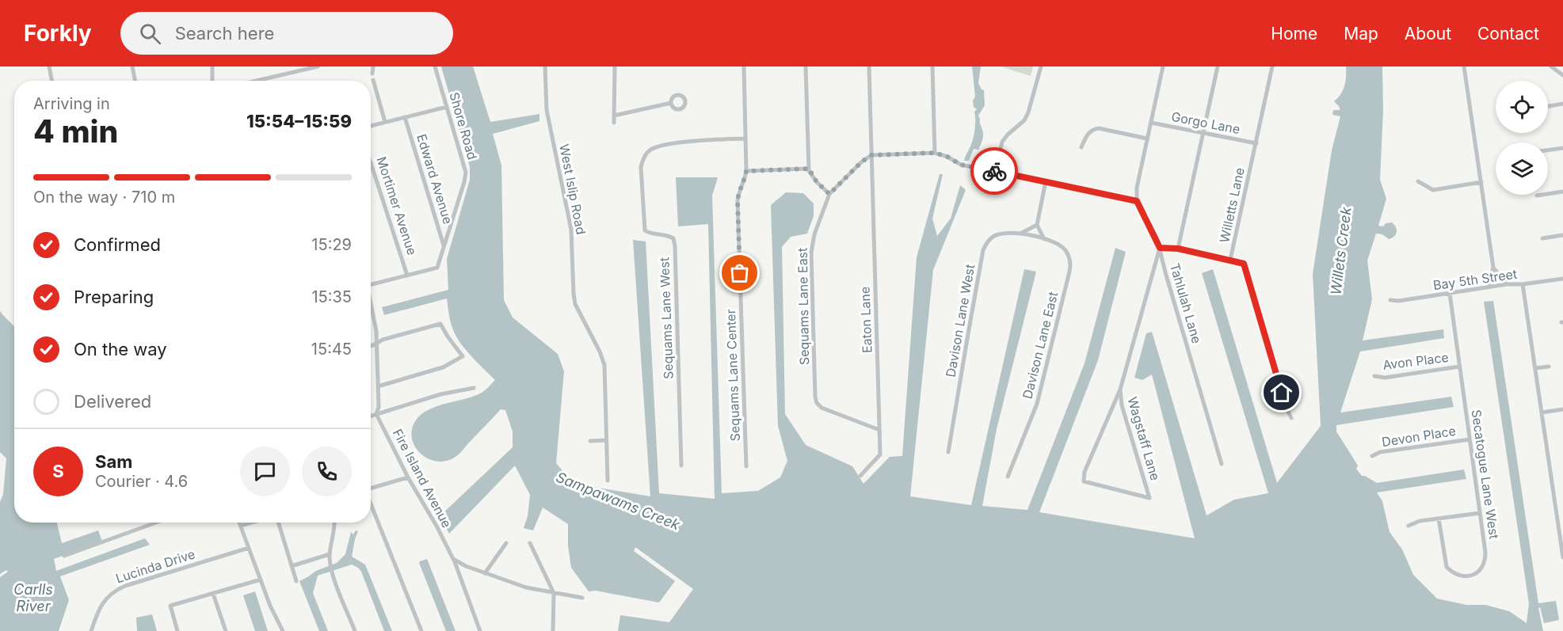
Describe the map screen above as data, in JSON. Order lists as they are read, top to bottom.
{
  "streets": {
    "street": [
      "Gorgo Lane",
      "Shore Road",
      "Edward Avenue",
      "West Islip Road",
      "Willetts Lane",
      "Mortimer Avenue",
      "Bay 5th Street",
      "Tahlulah Lane",
      "Sequams Lane East",
      "Sequams Lane West",
      "Eaton Lane",
      "Davison Lane West",
      "Davison Lane East",
      "Avon Place",
      "Sequams Lane Center",
      "Devon Place",
      "Wagstaff Lane",
      "Secatogue Lane West",
      "Fire Island Avenue",
      "Lucinda Drive"
    ]
  },
  "crossings": [
    ["Gorgo Lane", "Willetts Lane"],
    ["Shore Road", "Edward Avenue"],
    ["Shore Road", "Mortimer Avenue"],
    ["Bay 5th Street", "Secatogue Lane West"],
    ["Tahlulah Lane", "Wagstaff Lane"],
    ["Sequams Lane East", "Eaton Lane"],
    ["Sequams Lane West", "Sequams Lane Center"],
    ["Davison Lane West", "Davison Lane East"],
    ["Avon Place", "Secatogue Lane West"],
    ["Devon Place", "Secatogue Lane West"]
  ],
  "water": ["Willets Creek", "Sampawams Creek", "Carlls River"],
  "page": {
    "header": "Forkly",
    "search": "Search here",
    "nav": [
      "Home",
      "Map",
      "About",
      "Contact"
    ],
    "heading": ["4 min", "Arriving in", "15:54–15:59"],
    "panel": ["Sam", "Courier · 4.6"],
    "bar": "On the way · 710 m",
    "list": [
      ["Confirmed", "15:29"],
      ["Preparing", "15:35"],
      ["On the way", "15:45"],
      "Delivered"
    ],
    "round": "S"
  }
}
